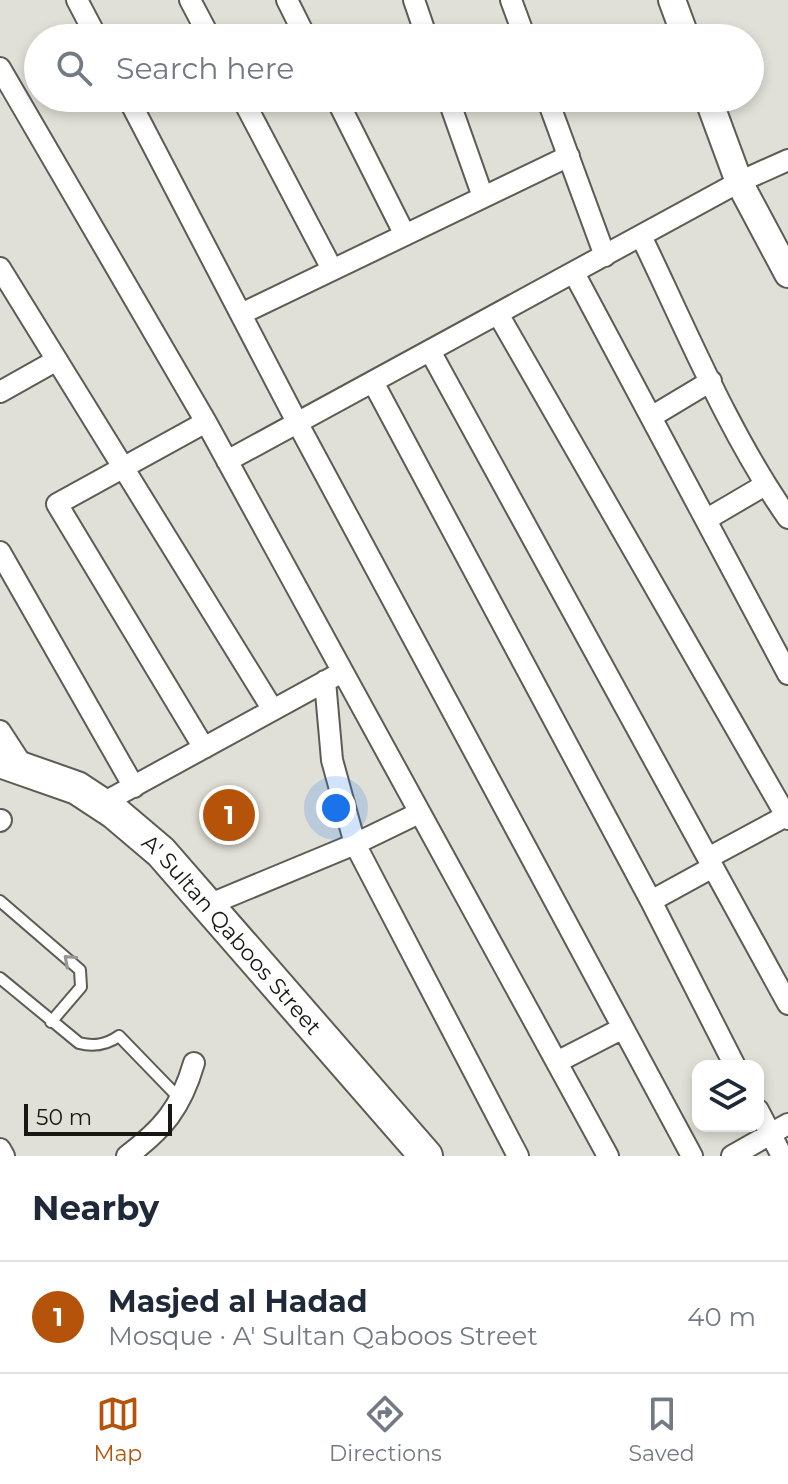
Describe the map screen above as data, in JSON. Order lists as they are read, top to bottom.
{
  "streets": {
    "main road": ["A' Sultan Qaboos Street"]
  },
  "scale_bar": "50 m",
  "page": {
    "search": "Search here",
    "pins": "1",
    "scale": "50 m",
    "heading": "Nearby",
    "list": [
      {
        "mark": "1",
        "name": "Masjed al Hadad",
        "note": "Mosque · A' Sultan Qaboos Street",
        "value": "40 m"
      }
    ],
    "nav": ["Map", "Directions", "Saved"]
  }
}
